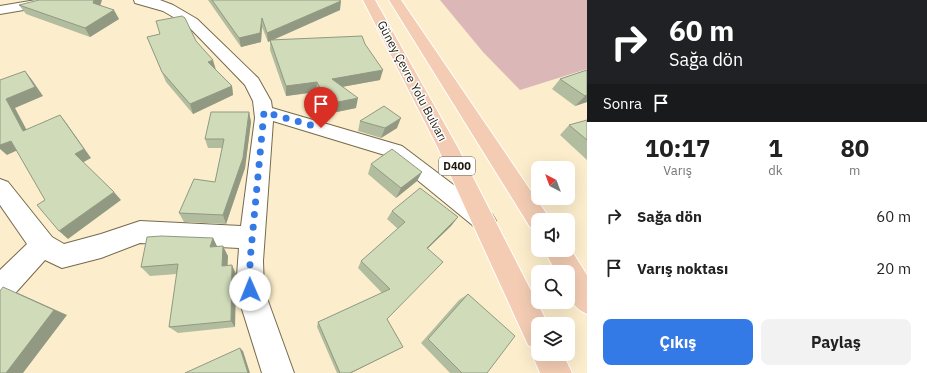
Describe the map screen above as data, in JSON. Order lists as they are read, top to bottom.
{
  "streets": {
    "highway": ["Güney Çevre Yolu Bulvarı", "D400"]
  },
  "north": "top left",
  "page": {
    "turn": ["60 m", "Sağa dön"],
    "then": "Sonra",
    "eta": [
      "10:17",
      "Varış",
      "1",
      "dk",
      "80",
      "m"
    ],
    "list": [
      {
        "name": "Sağa dön",
        "value": "60 m"
      },
      {
        "name": "Varış noktası",
        "value": "20 m"
      }
    ],
    "buttons": ["Çıkış", "Paylaş"]
  }
}
